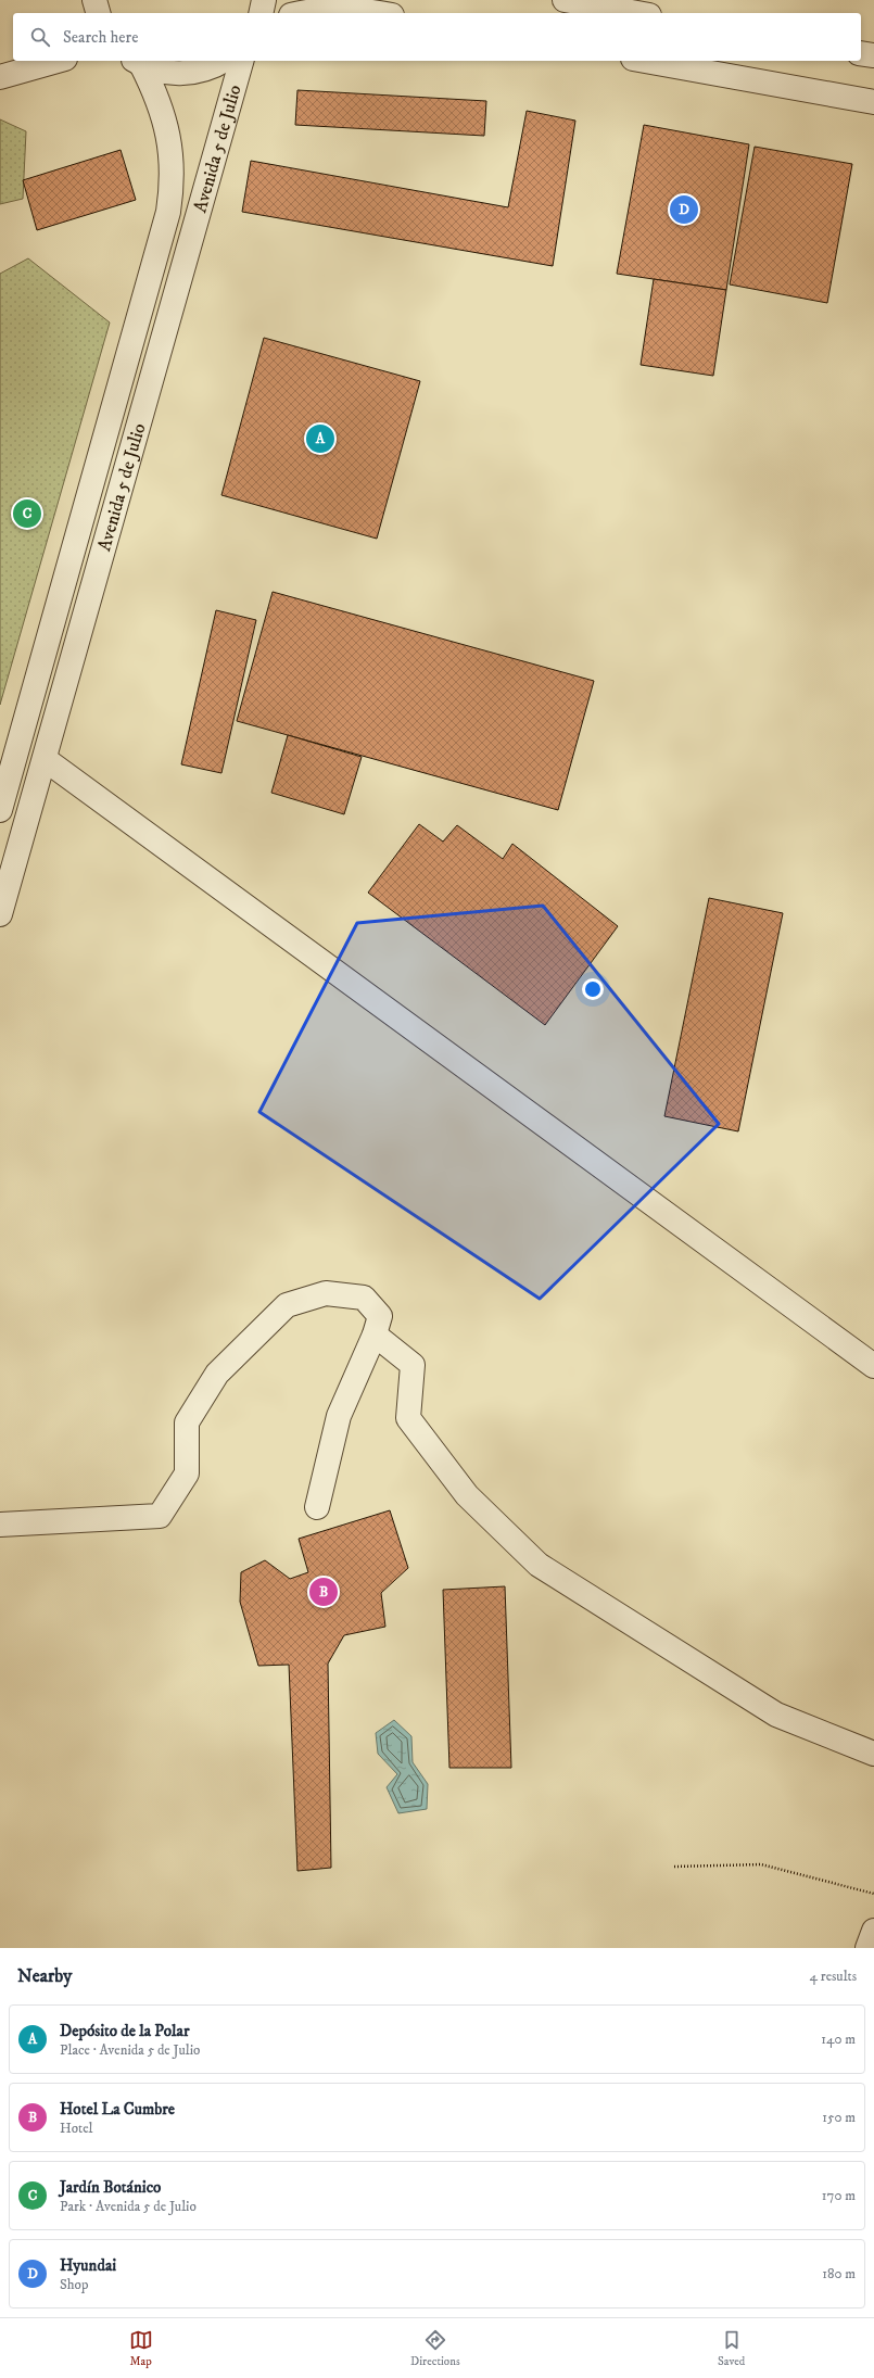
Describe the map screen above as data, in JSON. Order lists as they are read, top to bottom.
{
  "streets": {
    "street": ["Avenida 5 de Julio"]
  },
  "page": {
    "search": "Search here",
    "pins": [
      "D",
      "A",
      "C",
      "B"
    ],
    "heading": ["Nearby", "4 results"],
    "list": [
      {
        "mark": "A",
        "name": "Depósito de la Polar",
        "note": "Place · Avenida 5 de Julio",
        "value": "140 m"
      },
      {
        "mark": "B",
        "name": "Hotel La Cumbre",
        "note": "Hotel",
        "value": "150 m"
      },
      {
        "mark": "C",
        "name": "Jardín Botánico",
        "note": "Park · Avenida 5 de Julio",
        "value": "170 m"
      },
      {
        "mark": "D",
        "name": "Hyundai",
        "note": "Shop",
        "value": "180 m"
      }
    ],
    "nav": ["Map", "Directions", "Saved"]
  }
}
